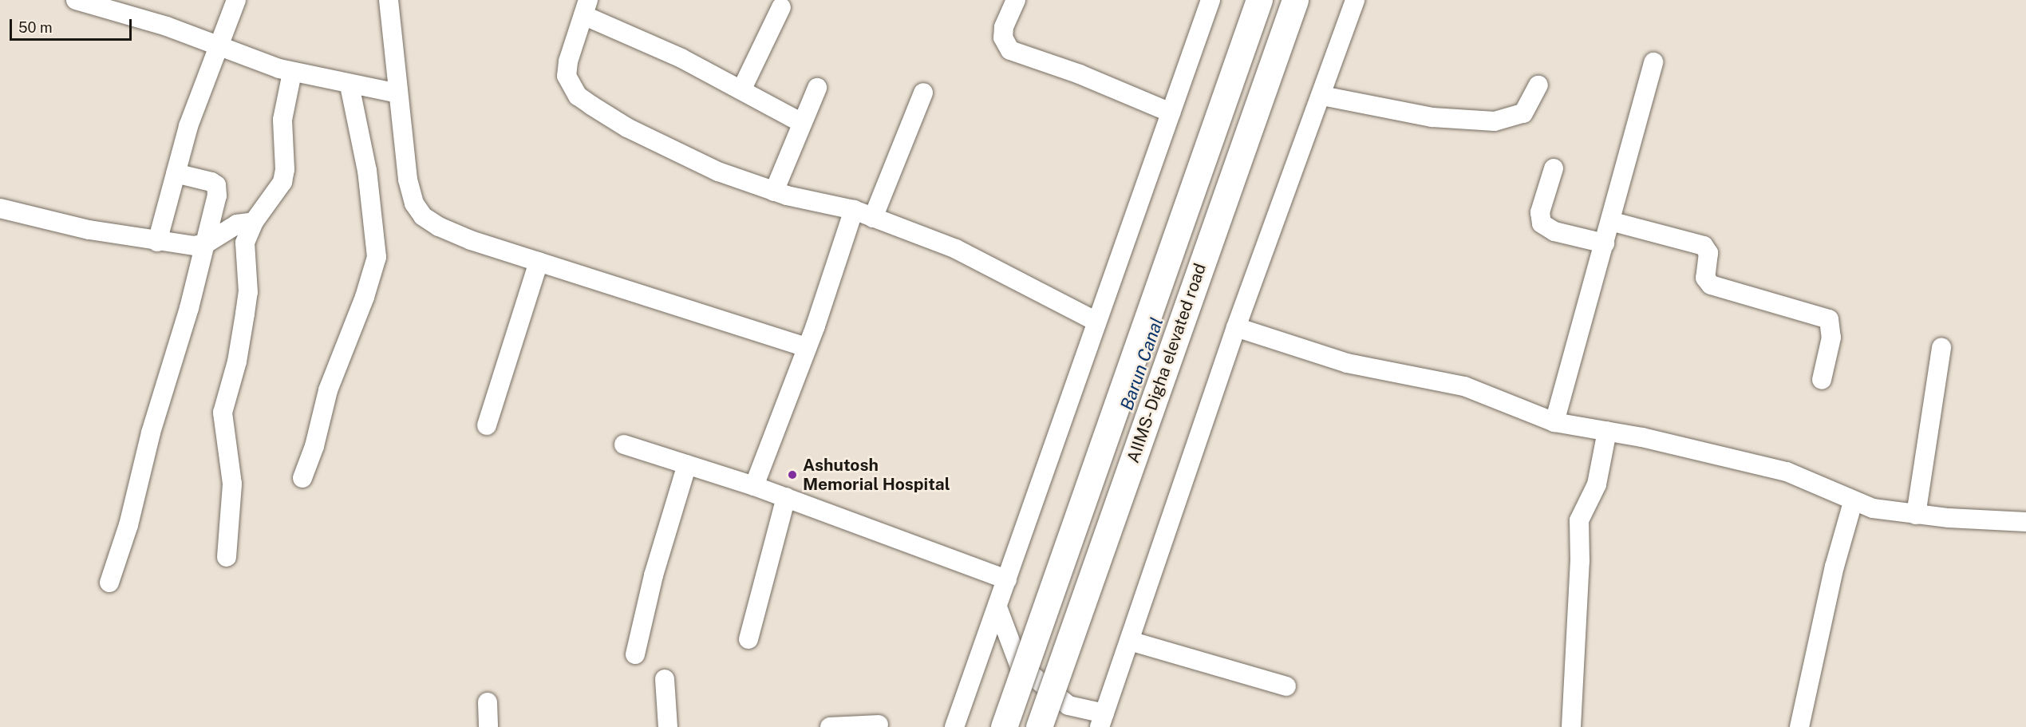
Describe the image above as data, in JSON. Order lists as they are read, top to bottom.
{
  "streets": {
    "highway": ["AIIMS- Digha elevated road"]
  },
  "water": ["Barun Canal"],
  "places": ["Ashutosh Memorial Hospital"],
  "scale_bar": "50 m"
}
